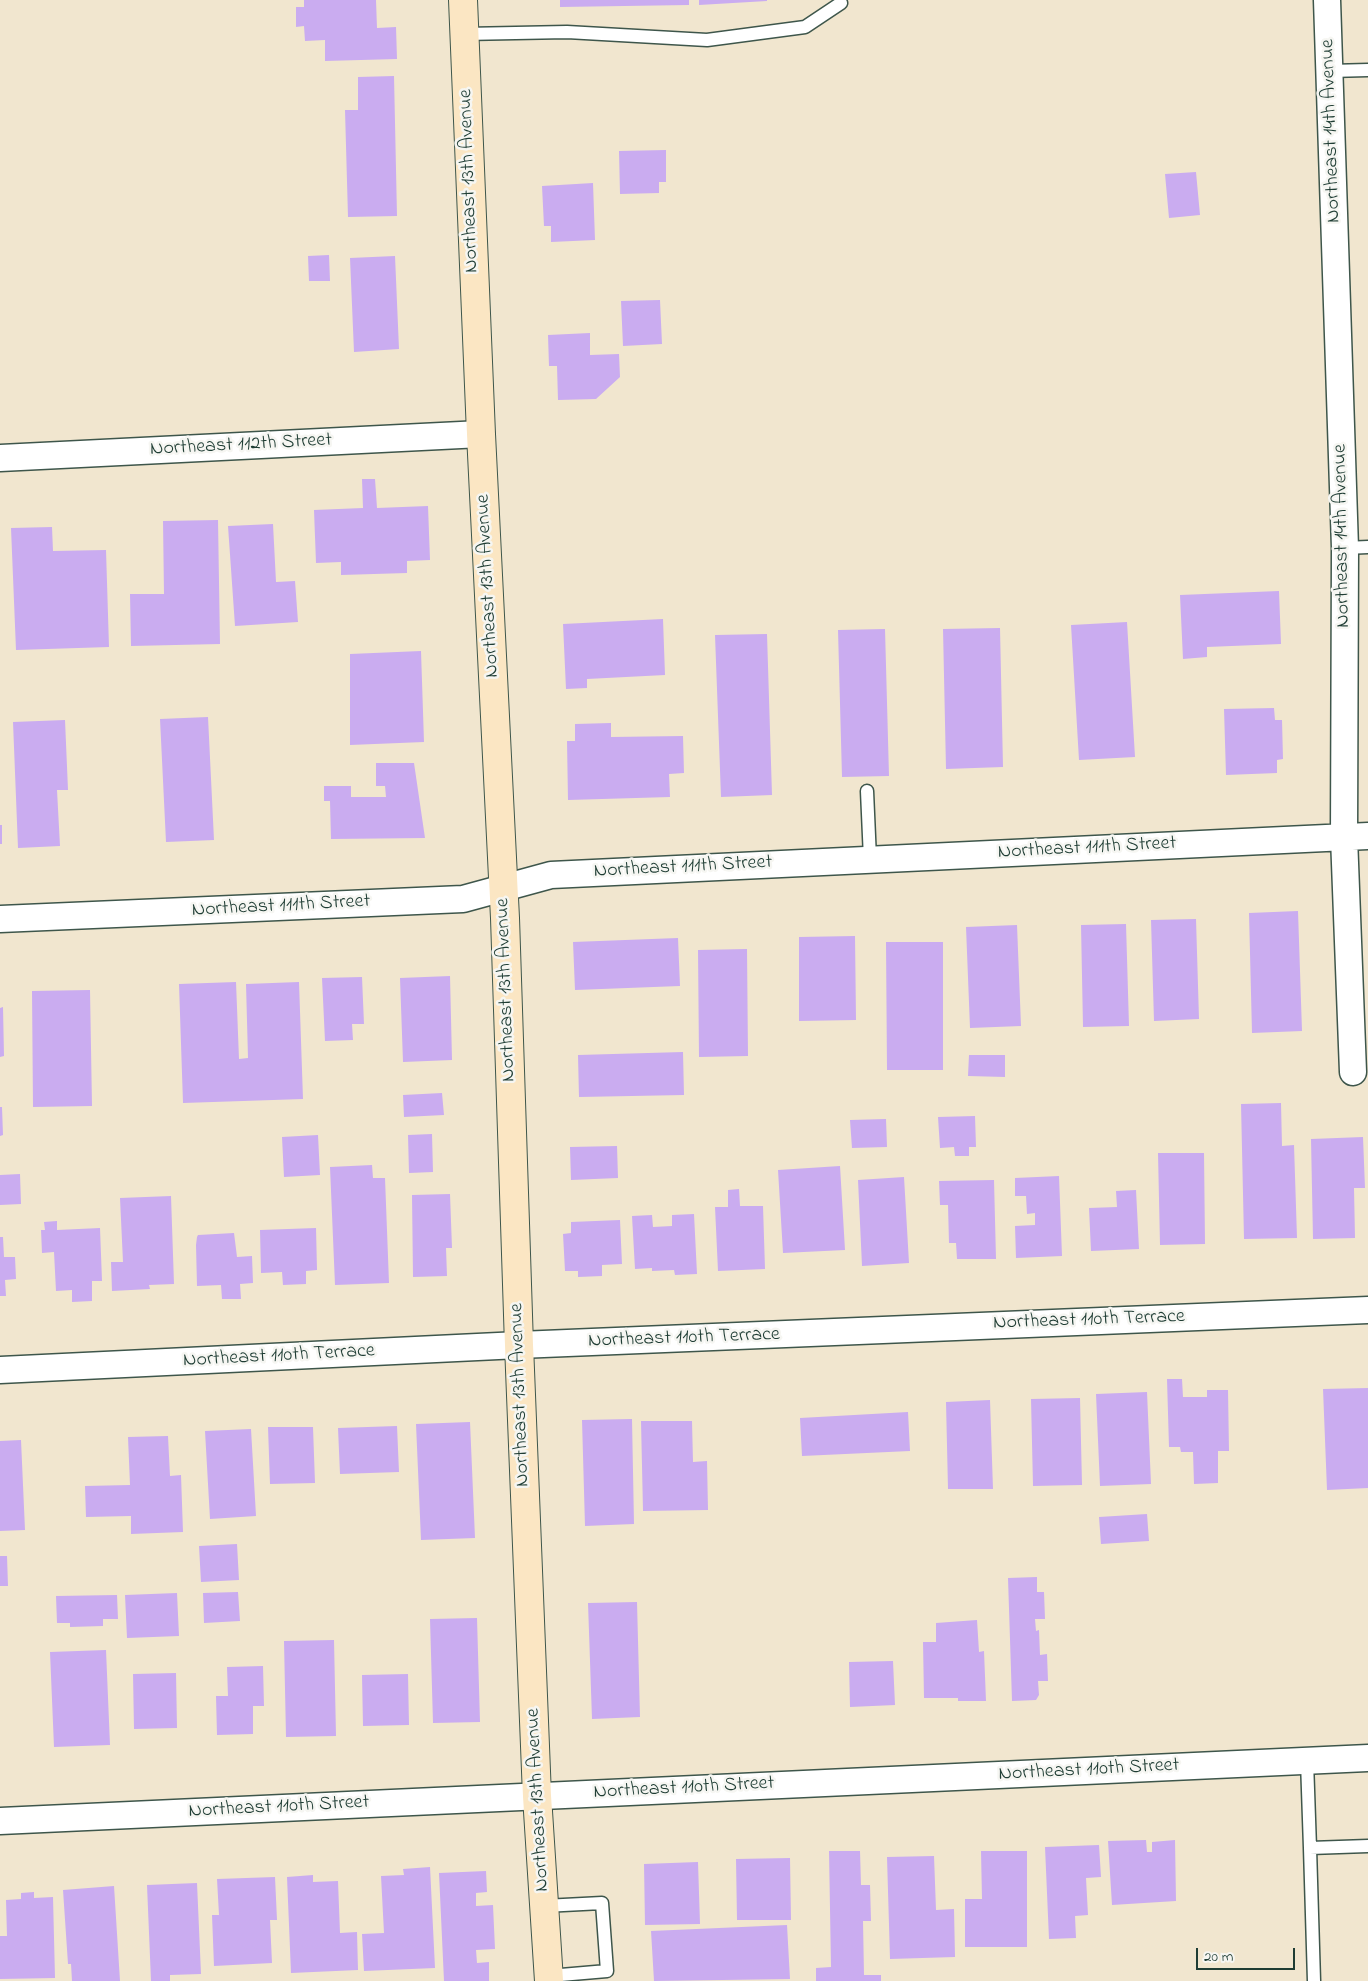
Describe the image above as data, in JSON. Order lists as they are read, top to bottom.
{
  "streets": {
    "street": [
      "Northeast 14th Avenue",
      "Northeast 13th Avenue",
      "Northeast 112th Street",
      "Northeast 111th Street",
      "Northeast 110th Terrace",
      "Northeast 110th Street"
    ]
  },
  "crossings": [
    ["Northeast 14th Avenue", "Northeast 111th Street"],
    ["Northeast 13th Avenue", "Northeast 112th Street"],
    ["Northeast 13th Avenue", "Northeast 111th Street"],
    ["Northeast 13th Avenue", "Northeast 110th Terrace"],
    ["Northeast 13th Avenue", "Northeast 110th Street"]
  ],
  "scale_bar": "20 m"
}
